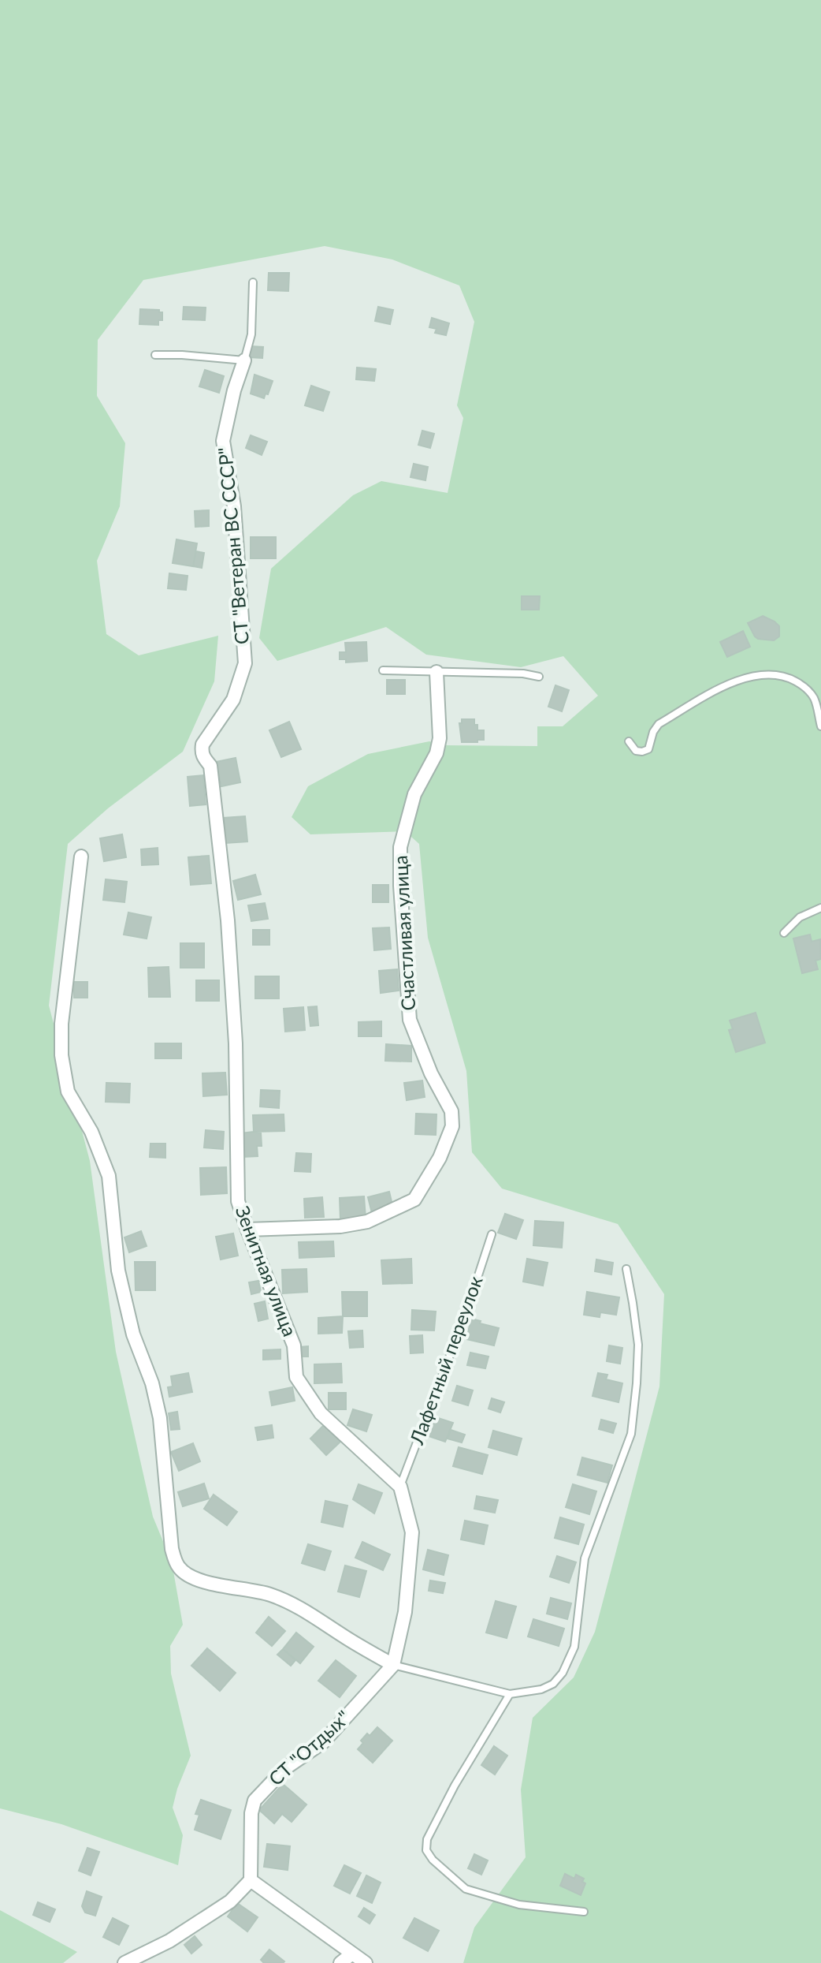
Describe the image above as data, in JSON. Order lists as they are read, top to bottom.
{
  "streets": {
    "street": [
      "СТ \"Ветеран ВС СССР\"",
      "Счастливая улица",
      "Зенитная улица",
      "СТ \"Отдых\""
    ],
    "lane": ["Лафетный переулок"]
  },
  "crossings": [
    ["СТ \"Ветеран ВС СССР\"", "Зенитная улица"],
    ["Счастливая улица", "Зенитная улица"],
    ["Зенитная улица", "Лафетный переулок"]
  ]
}
